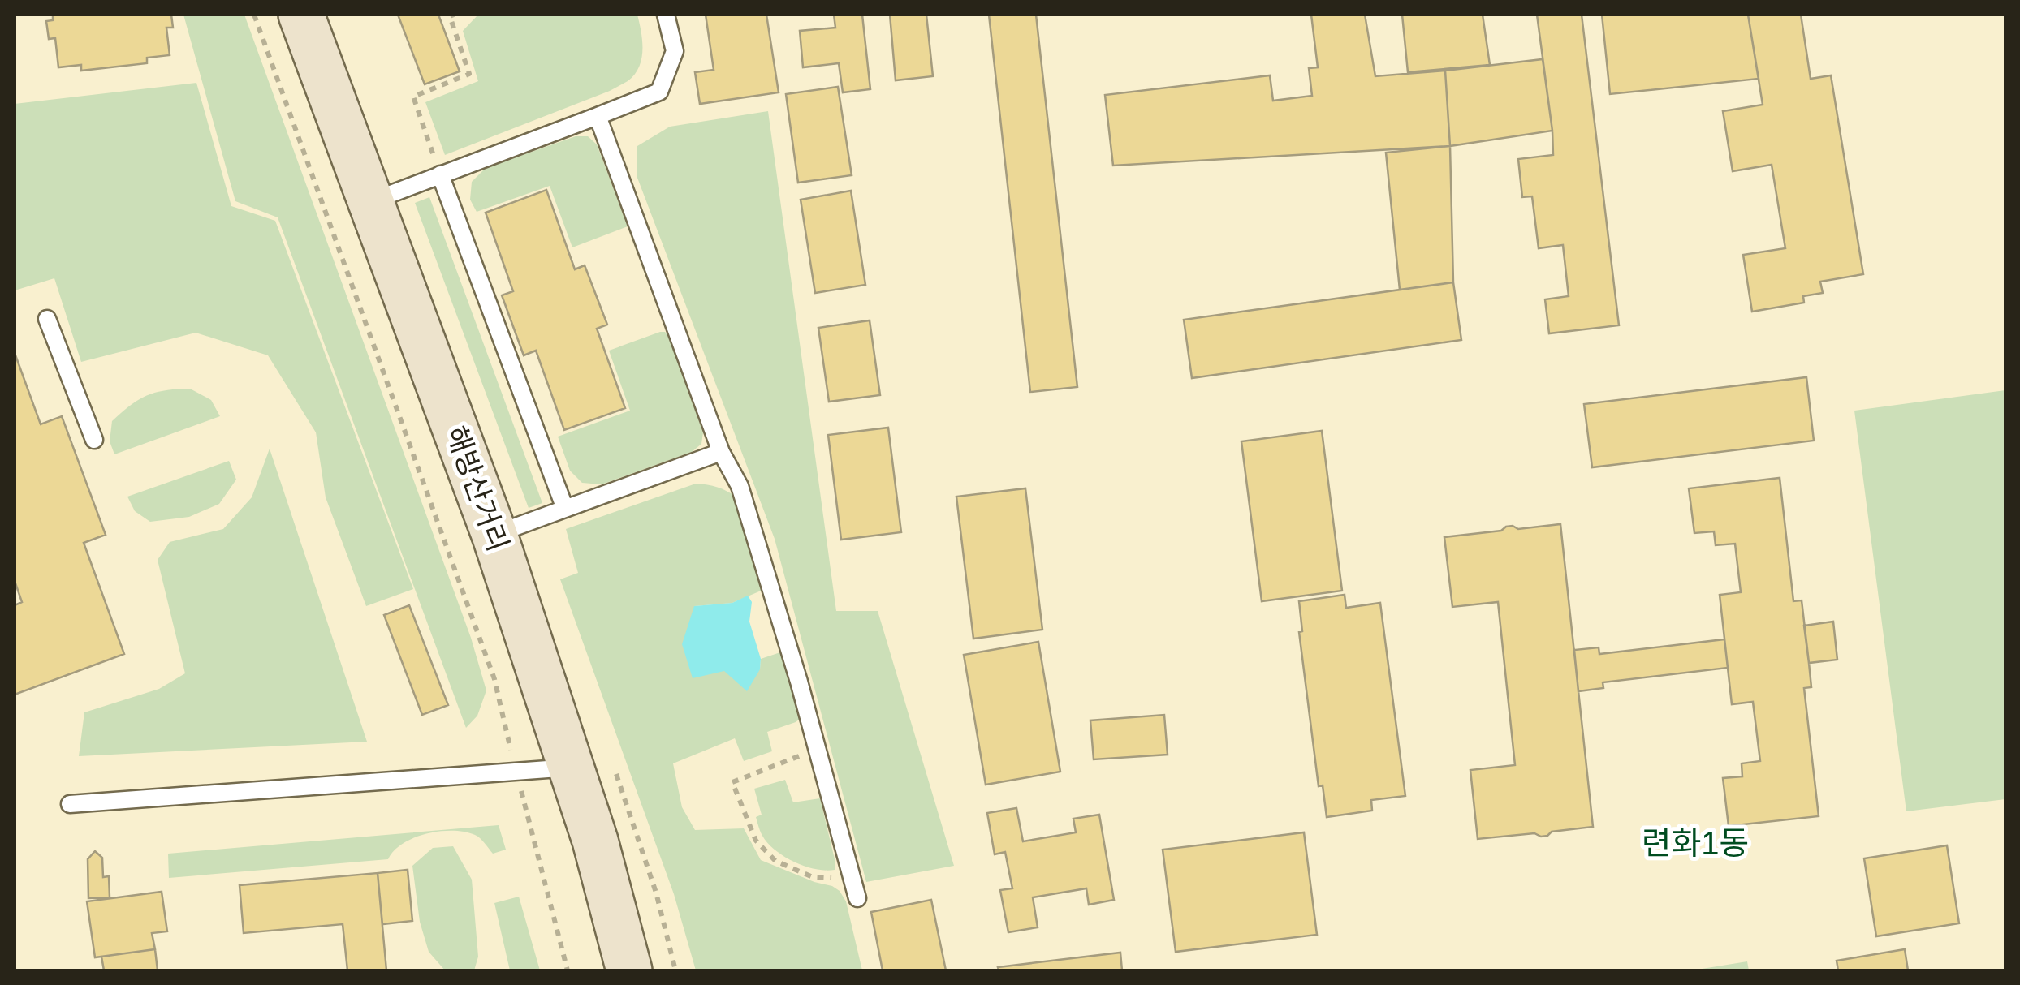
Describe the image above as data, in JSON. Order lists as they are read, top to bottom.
{
  "streets": {
    "main road": ["해방산거리"]
  },
  "districts": ["련화1동"]
}
